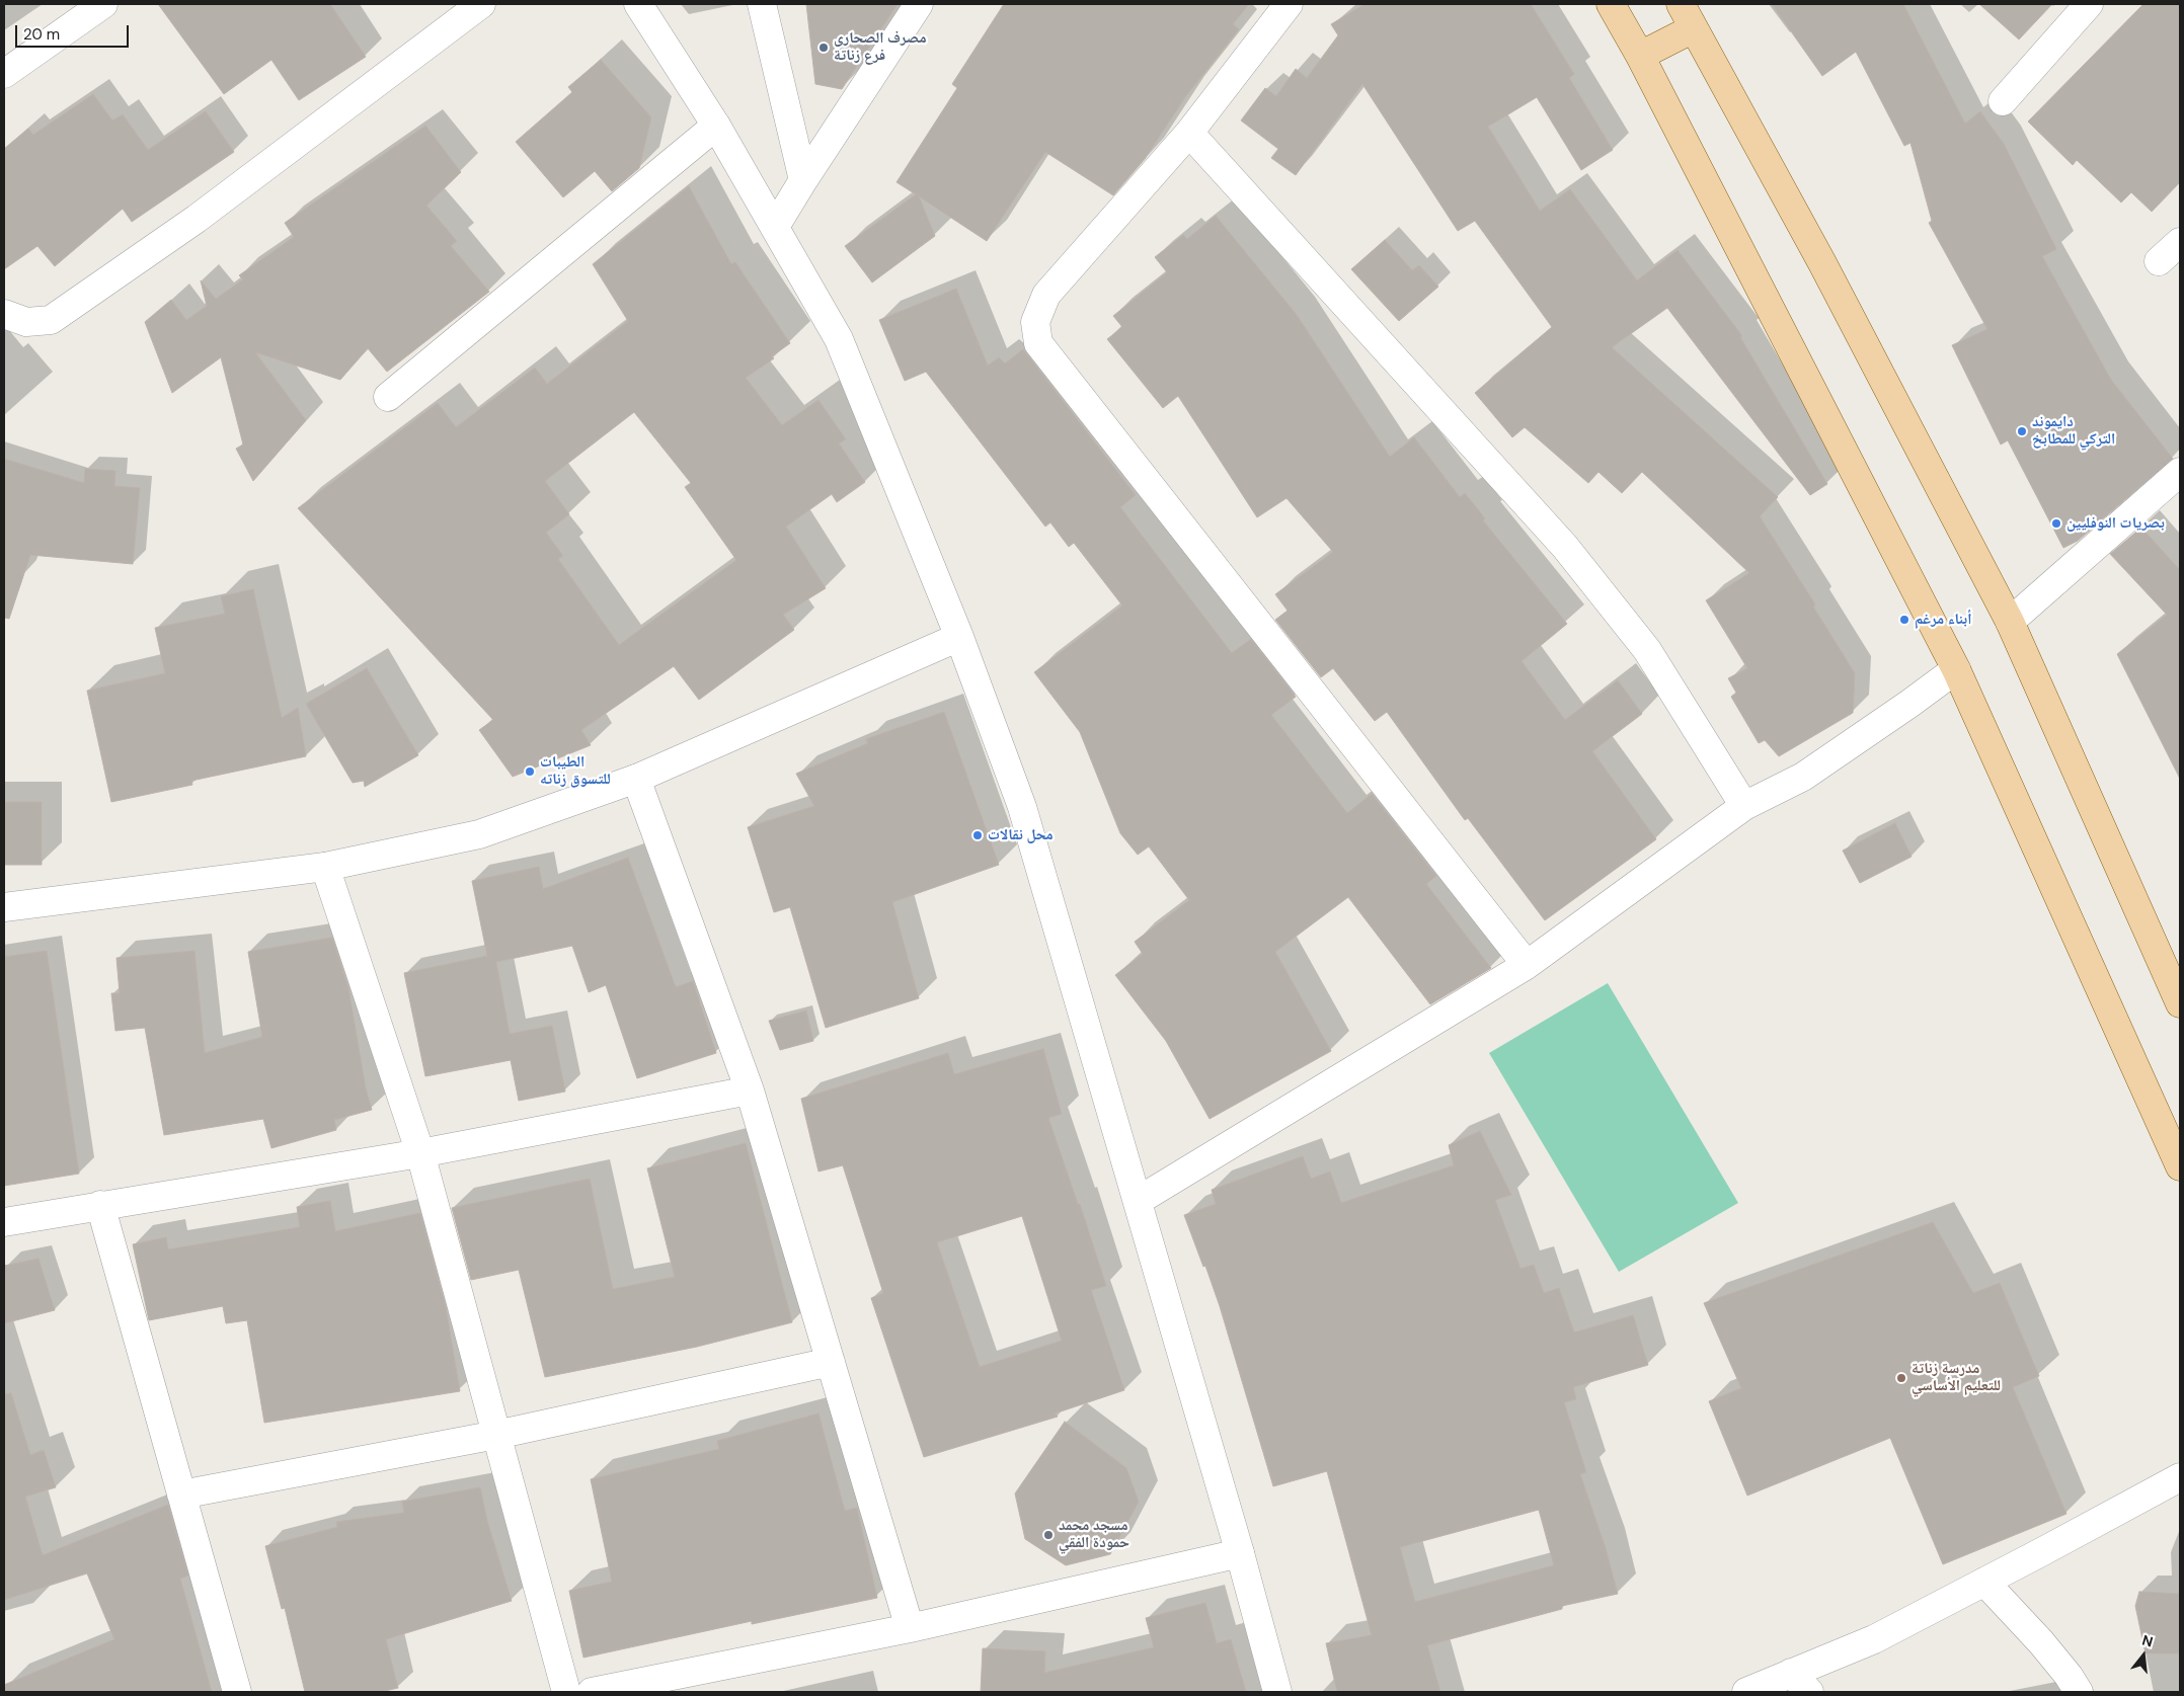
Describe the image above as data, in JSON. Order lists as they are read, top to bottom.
{
  "places": [
    "مصرف الصحارى فرع زناتة",
    "دايموند التركي للمطابخ",
    "بصريات النوفليين",
    "أبناء مرغم",
    "الطيبات للتسوق زناته",
    "محل نقالات",
    "مدرسة زناتة للتعليم الأساسي",
    "مسجد محمد حمودة الفقي"
  ],
  "scale_bar": "20 m",
  "north": "top"
}
